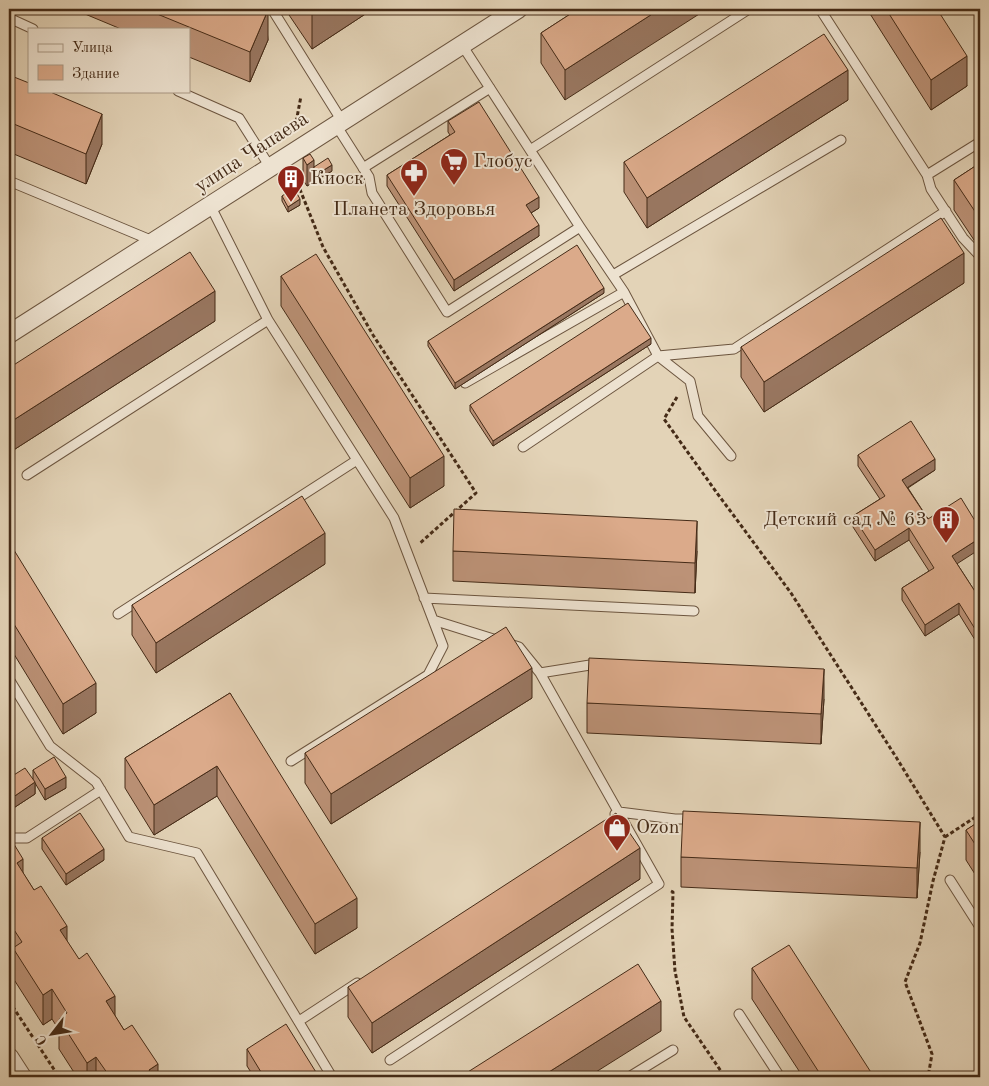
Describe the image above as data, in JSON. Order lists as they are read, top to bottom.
{
  "streets": {
    "street": ["улица Чапаева"]
  },
  "places": {
    "supermarket": ["Глобус"],
    "pharmacy": ["Планета Здоровья"],
    "building": ["Киоск", "Детский сад № 63"],
    "shop": ["Ozon"]
  },
  "legend": ["Улица", "Здание"],
  "north": "bottom left"
}
